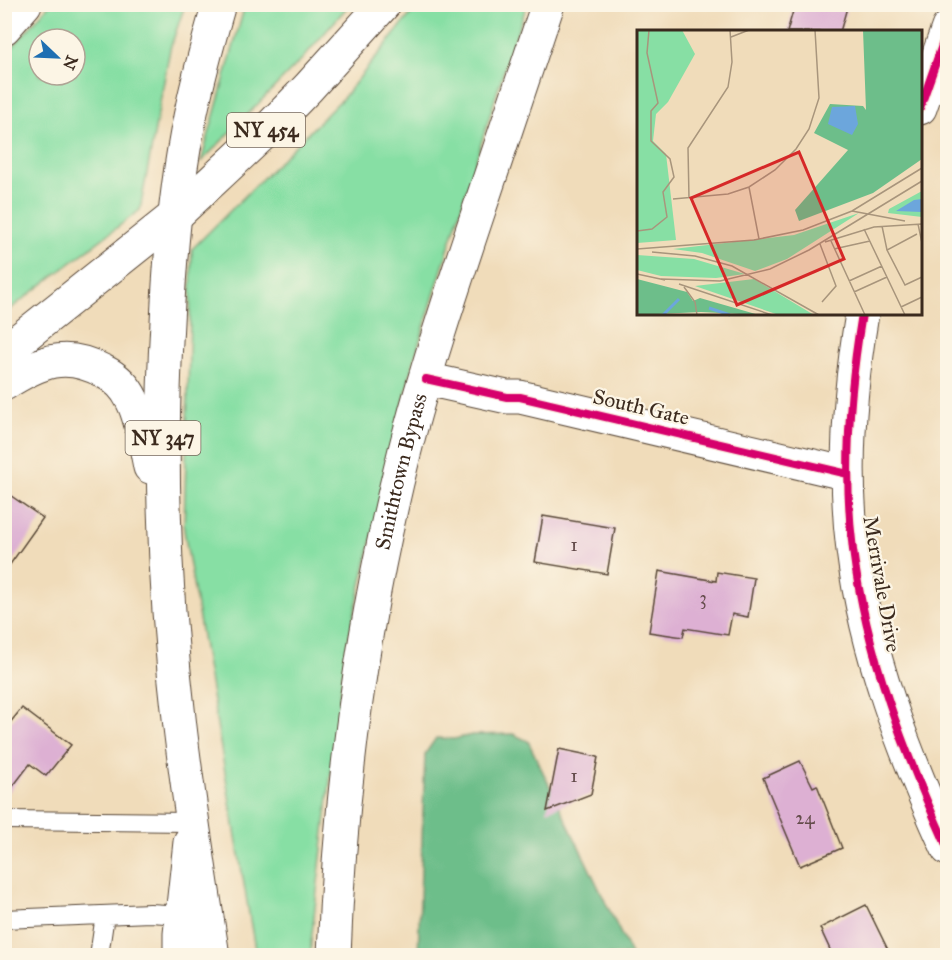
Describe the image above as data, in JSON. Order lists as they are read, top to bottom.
{
  "streets": {
    "main road": [
      "NY 454",
      "South Gate",
      "NY 347",
      "Smithtown Bypass",
      "Merrivale Drive"
    ]
  },
  "crossings": [
    ["NY 454", "NY 347"],
    ["South Gate", "Smithtown Bypass"],
    ["South Gate", "Merrivale Drive"]
  ],
  "house_numbers": [
    "1",
    "3",
    "1",
    "24"
  ],
  "north": "bottom right"
}
